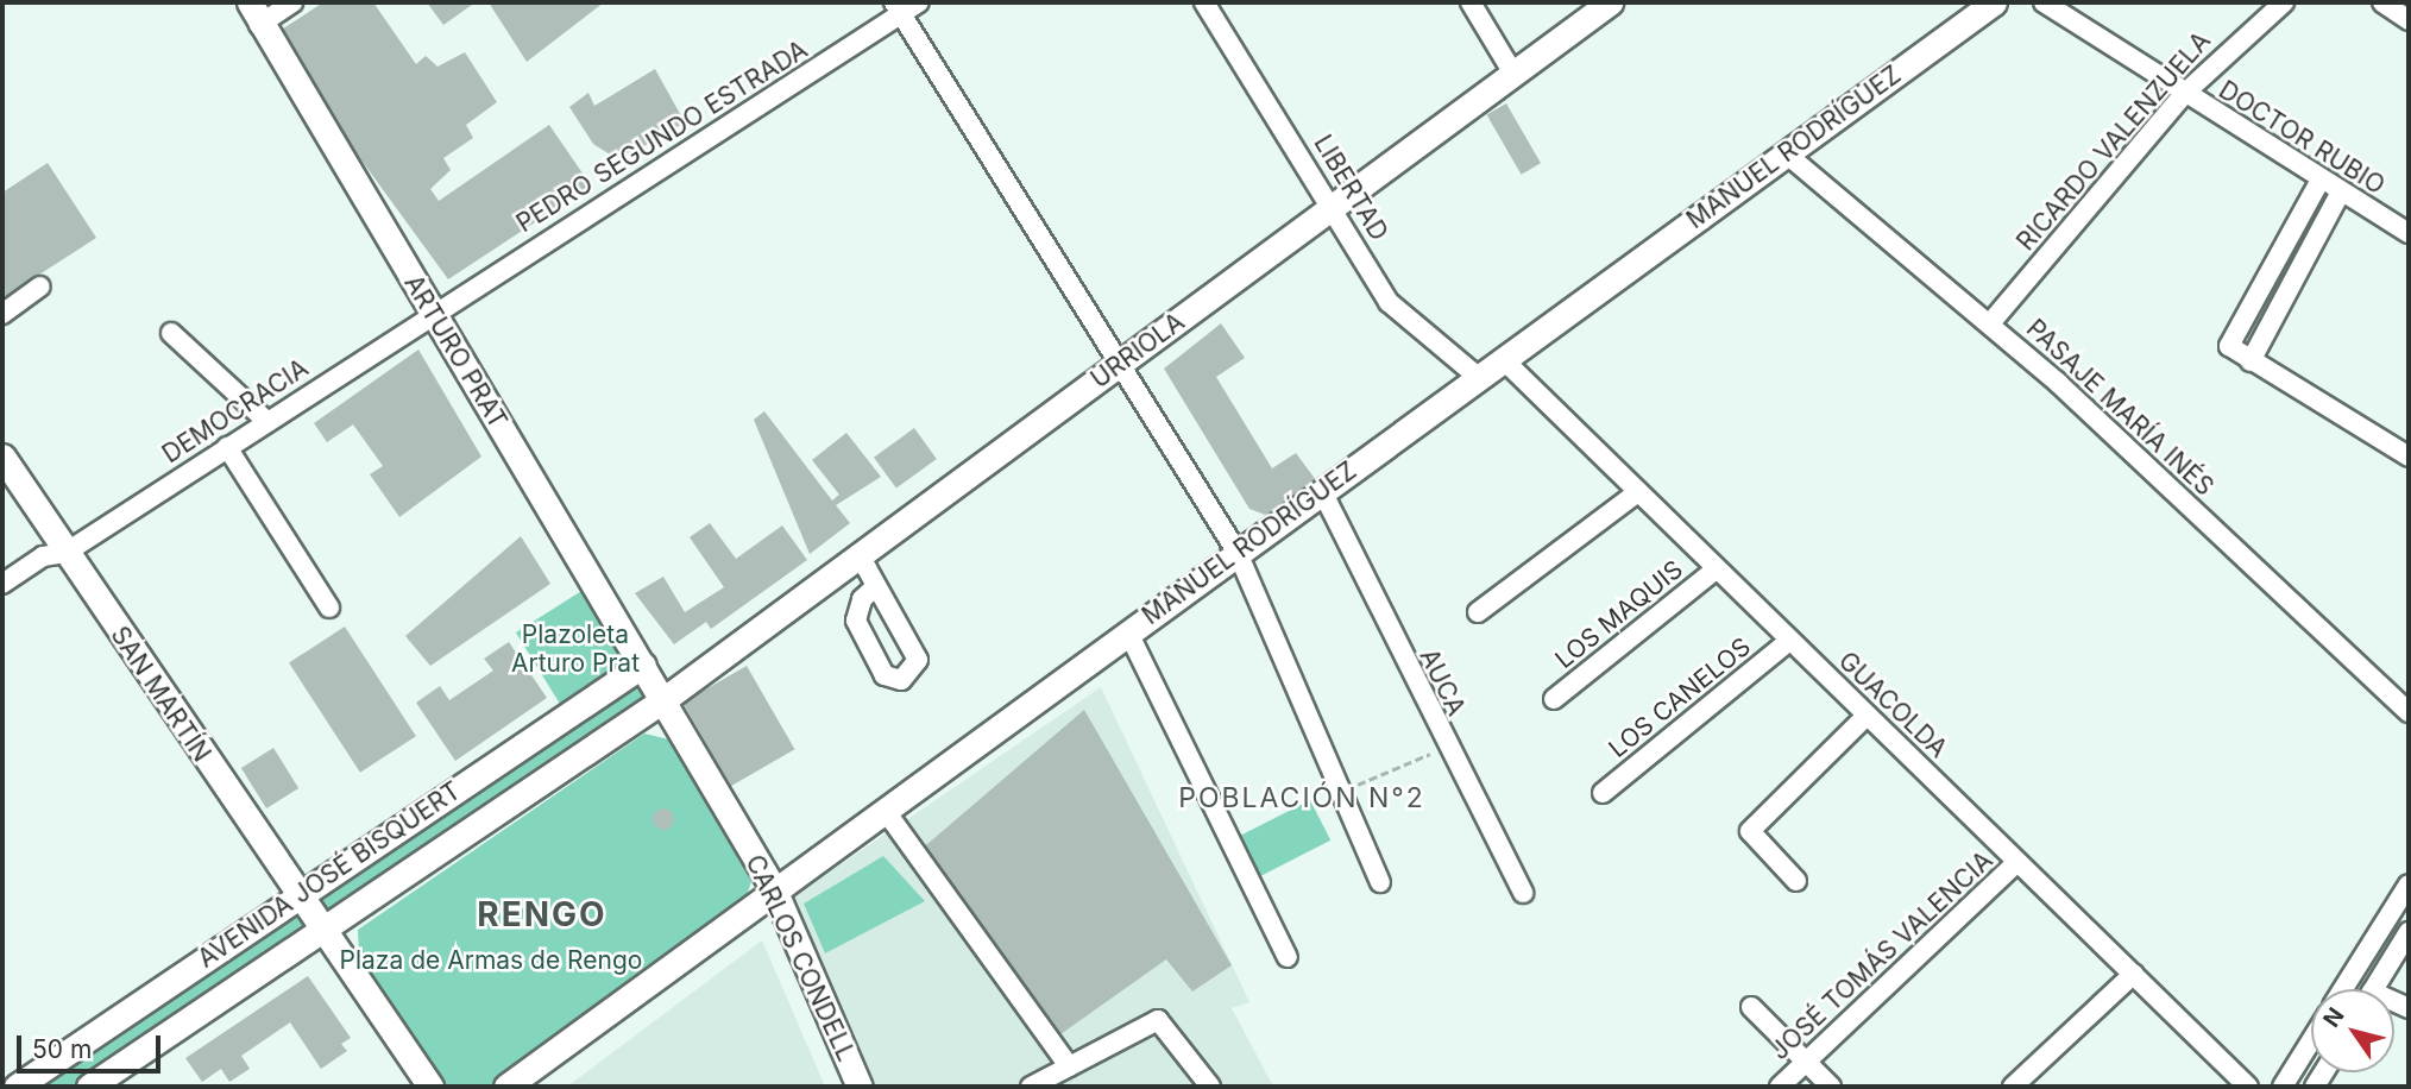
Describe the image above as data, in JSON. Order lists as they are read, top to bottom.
{
  "streets": {
    "main road": [
      "MANUEL RODRÍGUEZ",
      "URRIOLA",
      "ARTURO PRAT",
      "SAN MARTÍN",
      "AVENIDA JOSÉ BISQUERT",
      "CARLOS CONDELL"
    ],
    "street": [
      "PEDRO SEGUNDO ESTRADA",
      "DOCTOR RUBIO",
      "RICARDO VALENZUELA",
      "LIBERTAD",
      "PASAJE MARÍA INÉS",
      "DEMOCRACIA",
      "LOS MAQUIS",
      "AUCA",
      "LOS CANELOS",
      "GUACOLDA",
      "JOSÉ TOMÁS VALENCIA"
    ]
  },
  "crossings": [
    ["PEDRO SEGUNDO ESTRADA", "ARTURO PRAT"],
    ["PEDRO SEGUNDO ESTRADA", "DEMOCRACIA"],
    ["DOCTOR RUBIO", "RICARDO VALENZUELA"],
    ["RICARDO VALENZUELA", "PASAJE MARÍA INÉS"],
    ["MANUEL RODRÍGUEZ", "LIBERTAD"],
    ["MANUEL RODRÍGUEZ", "PASAJE MARÍA INÉS"],
    ["MANUEL RODRÍGUEZ", "AUCA"],
    ["MANUEL RODRÍGUEZ", "GUACOLDA"],
    ["MANUEL RODRÍGUEZ", "CARLOS CONDELL"],
    ["LIBERTAD", "URRIOLA"],
    ["URRIOLA", "ARTURO PRAT"],
    ["URRIOLA", "AVENIDA JOSÉ BISQUERT"],
    ["URRIOLA", "CARLOS CONDELL"],
    ["ARTURO PRAT", "DEMOCRACIA"],
    ["ARTURO PRAT", "AVENIDA JOSÉ BISQUERT"],
    ["ARTURO PRAT", "CARLOS CONDELL"],
    ["DEMOCRACIA", "SAN MARTÍN"],
    ["LOS MAQUIS", "GUACOLDA"],
    ["SAN MARTÍN", "AVENIDA JOSÉ BISQUERT"],
    ["LOS CANELOS", "GUACOLDA"],
    ["GUACOLDA", "JOSÉ TOMÁS VALENCIA"],
    ["AVENIDA JOSÉ BISQUERT", "CARLOS CONDELL"]
  ],
  "districts": ["POBLACIÓN N°2", "RENGO"],
  "parks": ["Plazoleta Arturo Prat", "Plaza de Armas de Rengo"],
  "scale_bar": "50 m",
  "north": "top left"
}
